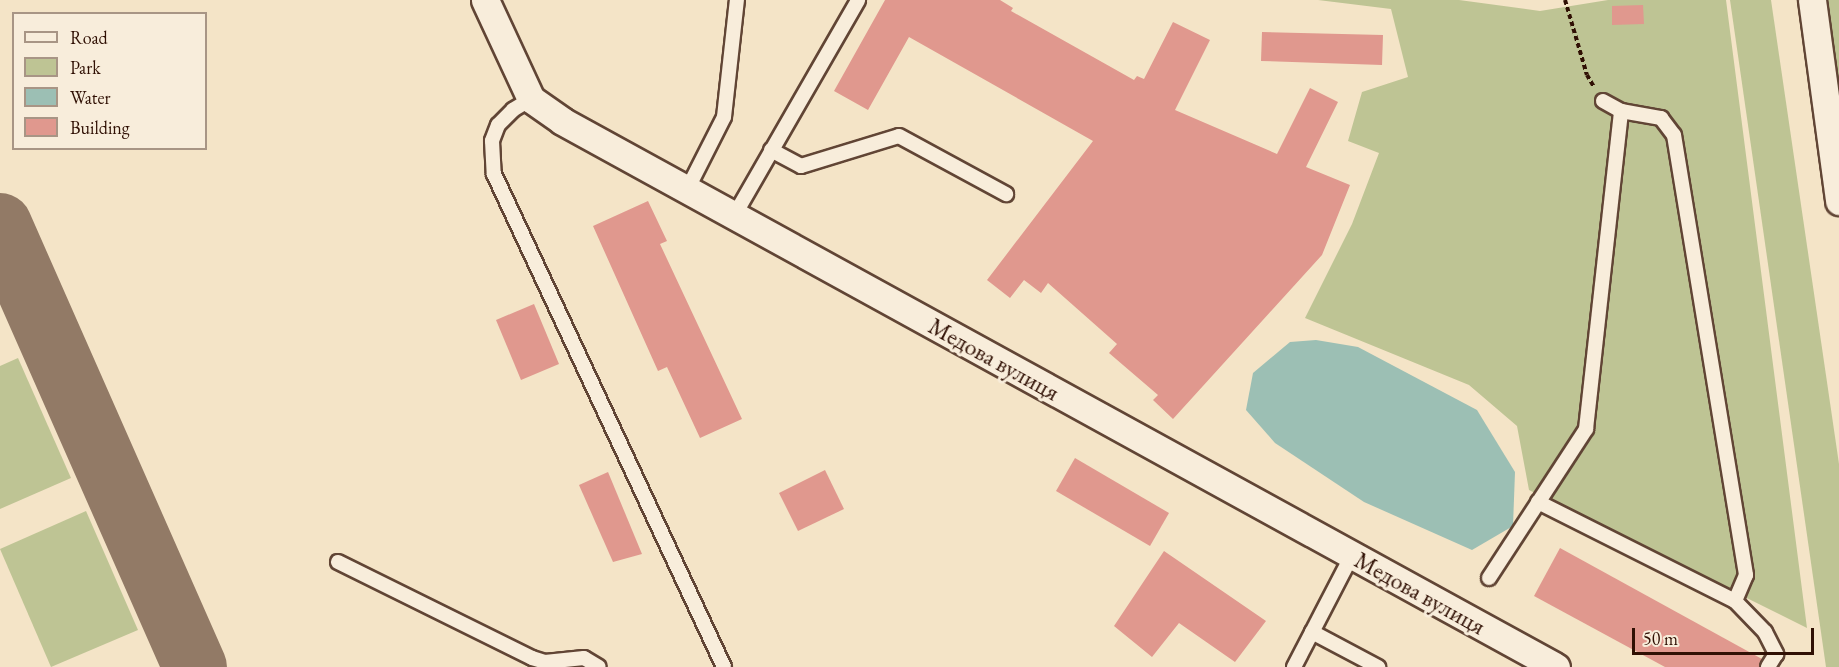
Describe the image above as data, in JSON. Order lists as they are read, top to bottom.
{
  "streets": {
    "street": ["Медова вулиця"]
  },
  "legend": [
    "Road",
    "Park",
    "Water",
    "Building"
  ],
  "scale_bar": "50 m"
}
